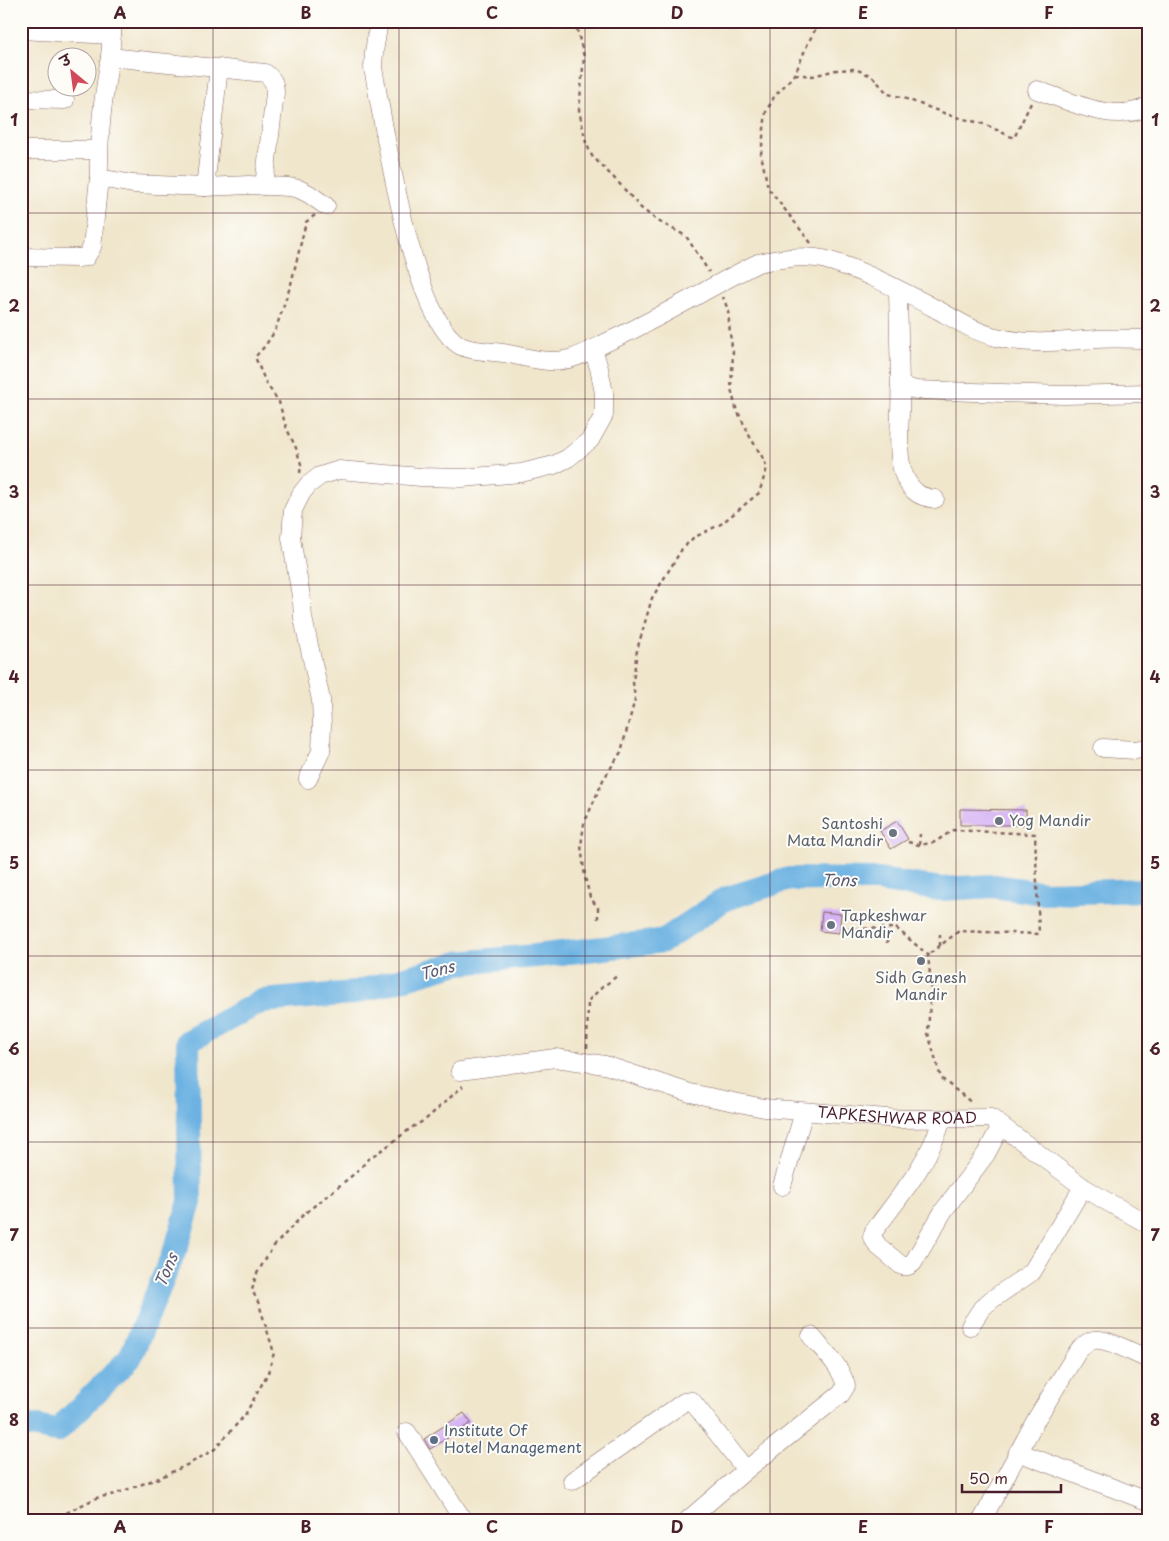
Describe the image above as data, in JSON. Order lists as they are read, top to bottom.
{
  "streets": {
    "street": ["TAPKESHWAR ROAD"]
  },
  "water": ["Tons"],
  "places": [
    "Yog Mandir",
    "Santoshi Mata Mandir",
    "Tapkeshwar Mandir",
    "Sidh Ganesh Mandir",
    "Institute Of Hotel Management"
  ],
  "scale_bar": "50 m",
  "north": "top left",
  "grid": {
    "columns": [
      "A",
      "B",
      "C",
      "D",
      "E",
      "F"
    ],
    "rows": [
      "1",
      "2",
      "3",
      "4",
      "5",
      "6",
      "7",
      "8"
    ]
  }
}
